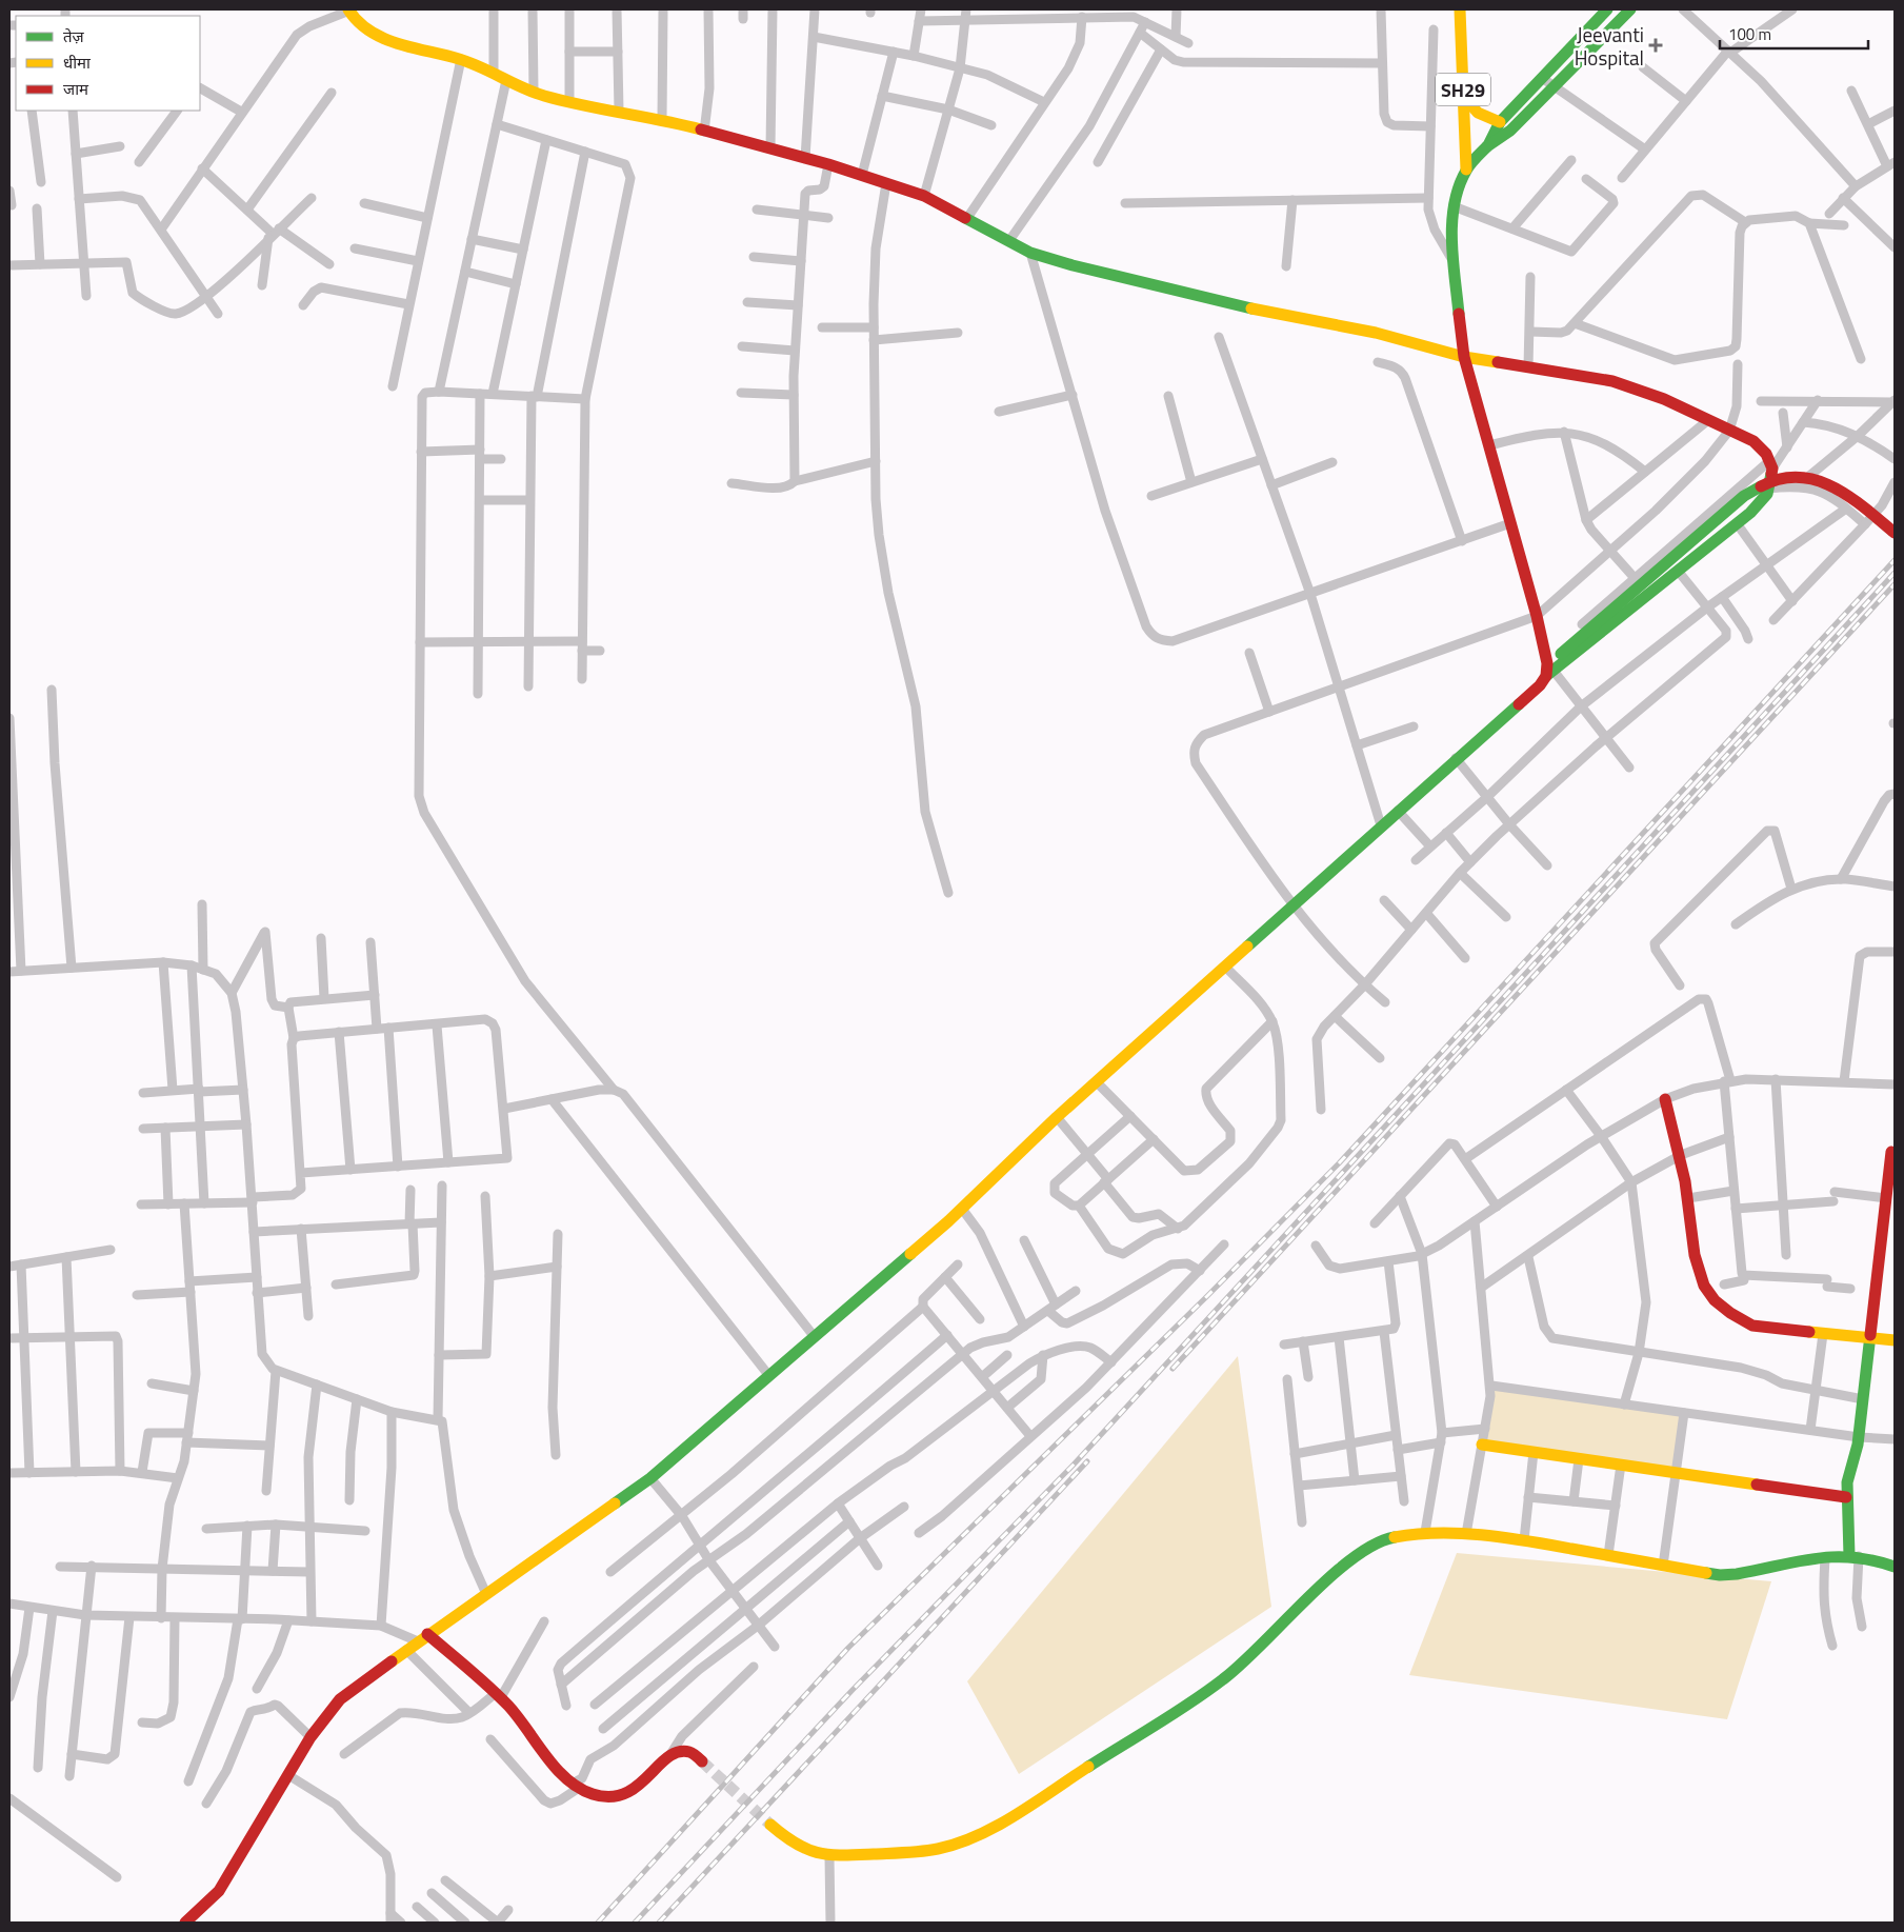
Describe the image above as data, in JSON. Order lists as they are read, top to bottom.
{
  "streets": {
    "main road": ["SH29"]
  },
  "places": {
    "health": ["Jeevanti Hospital"]
  },
  "legend": ["तेज़", "धीमा", "जाम"],
  "scale_bar": "100 m"
}
